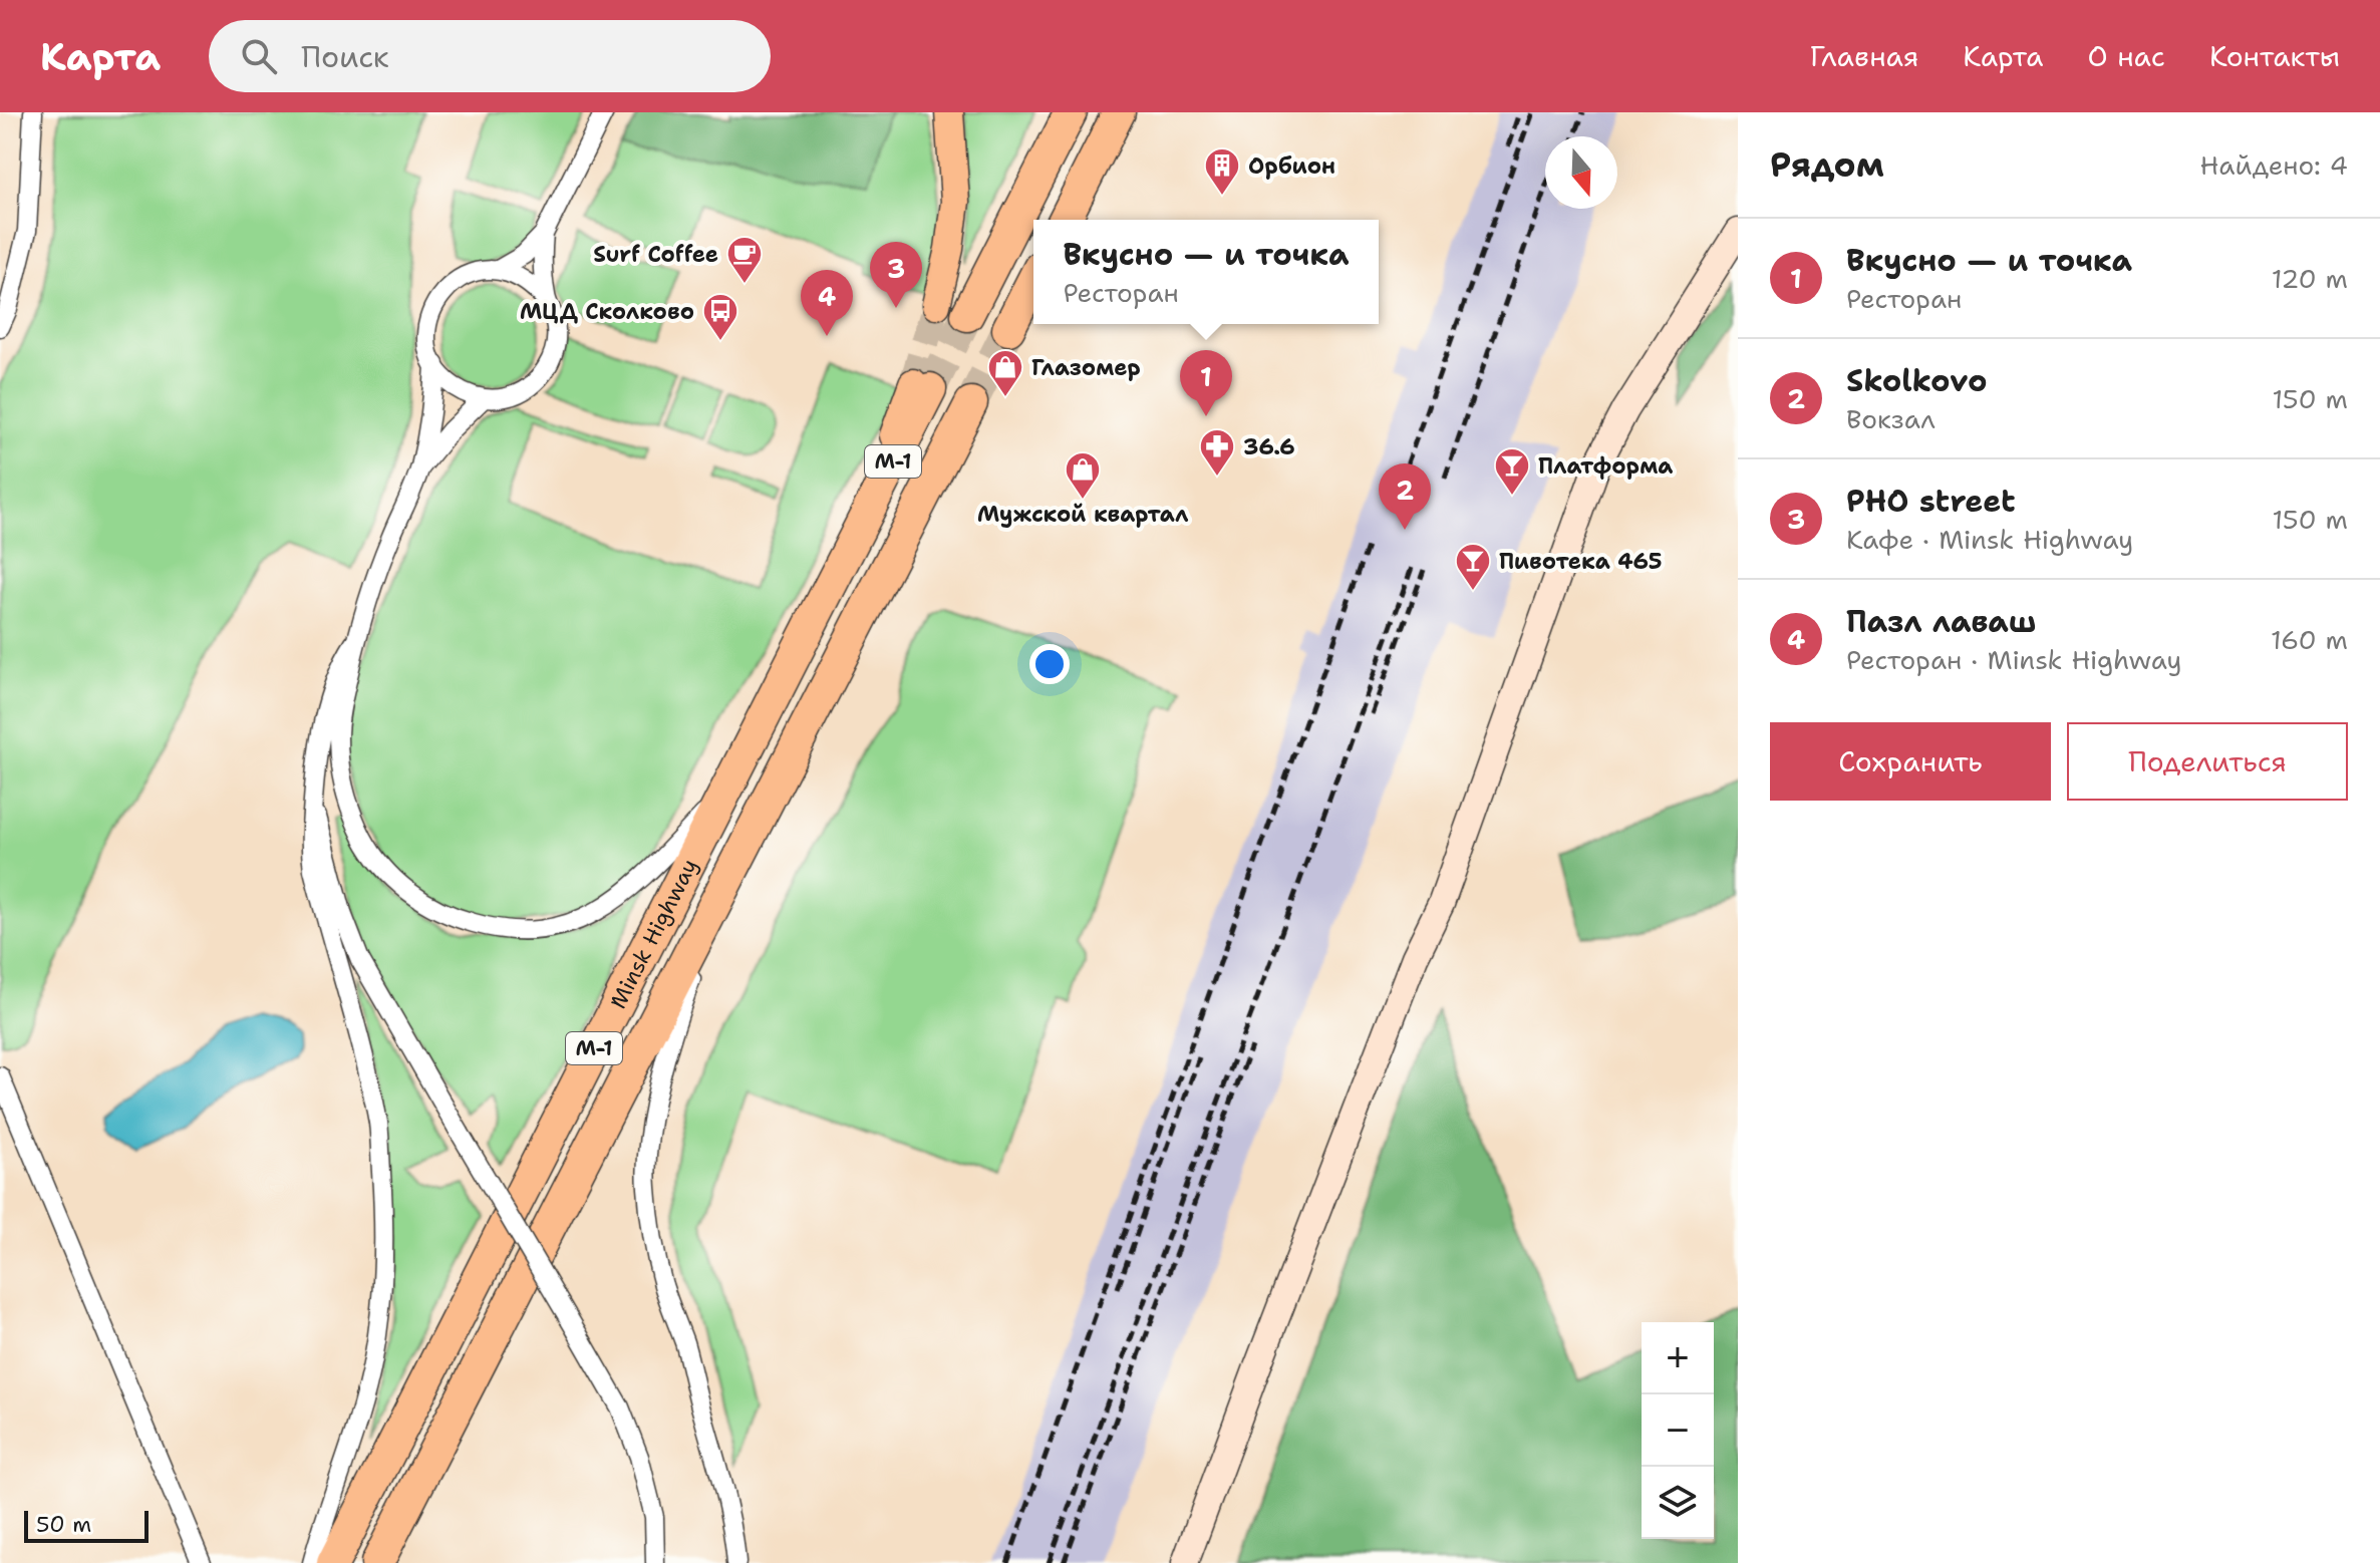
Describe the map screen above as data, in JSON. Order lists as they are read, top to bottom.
{
  "streets": {
    "highway": ["М-1", "Minsk Highway"]
  },
  "places": {
    "building": ["Орбион"],
    "cafe": ["Surf Coffee"],
    "bus stop": ["МЦД Сколково"],
    "shop": ["Глазомер", "Мужской квартал"],
    "pharmacy": ["36.6"],
    "bar": ["Платформа", "Пивотека 465"]
  },
  "scale_bar": "50 m",
  "north": "bottom",
  "page": {
    "header": "Карта",
    "search": "Поиск",
    "nav": [
      "Главная",
      "Карта",
      "О нас",
      "Контакты"
    ],
    "heading": ["Рядом", "Найдено: 4"],
    "list": [
      {
        "mark": "1",
        "name": "Вкусно — и точка",
        "note": "Ресторан",
        "value": "120 m"
      },
      {
        "mark": "2",
        "name": "Skolkovo",
        "note": "Вокзал",
        "value": "150 m"
      },
      {
        "mark": "3",
        "name": "PHO street",
        "note": "Кафе · Minsk Highway",
        "value": "150 m"
      },
      {
        "mark": "4",
        "name": "Пазл лаваш",
        "note": "Ресторан · Minsk Highway",
        "value": "160 m"
      }
    ],
    "popup": ["Вкусно — и точка", "Ресторан"],
    "pins": [
      "3",
      "4",
      "1",
      "2"
    ],
    "buttons": ["Сохранить", "Поделиться"],
    "map_buttons": ["+", "−"],
    "scale": "50 m"
  }
}
